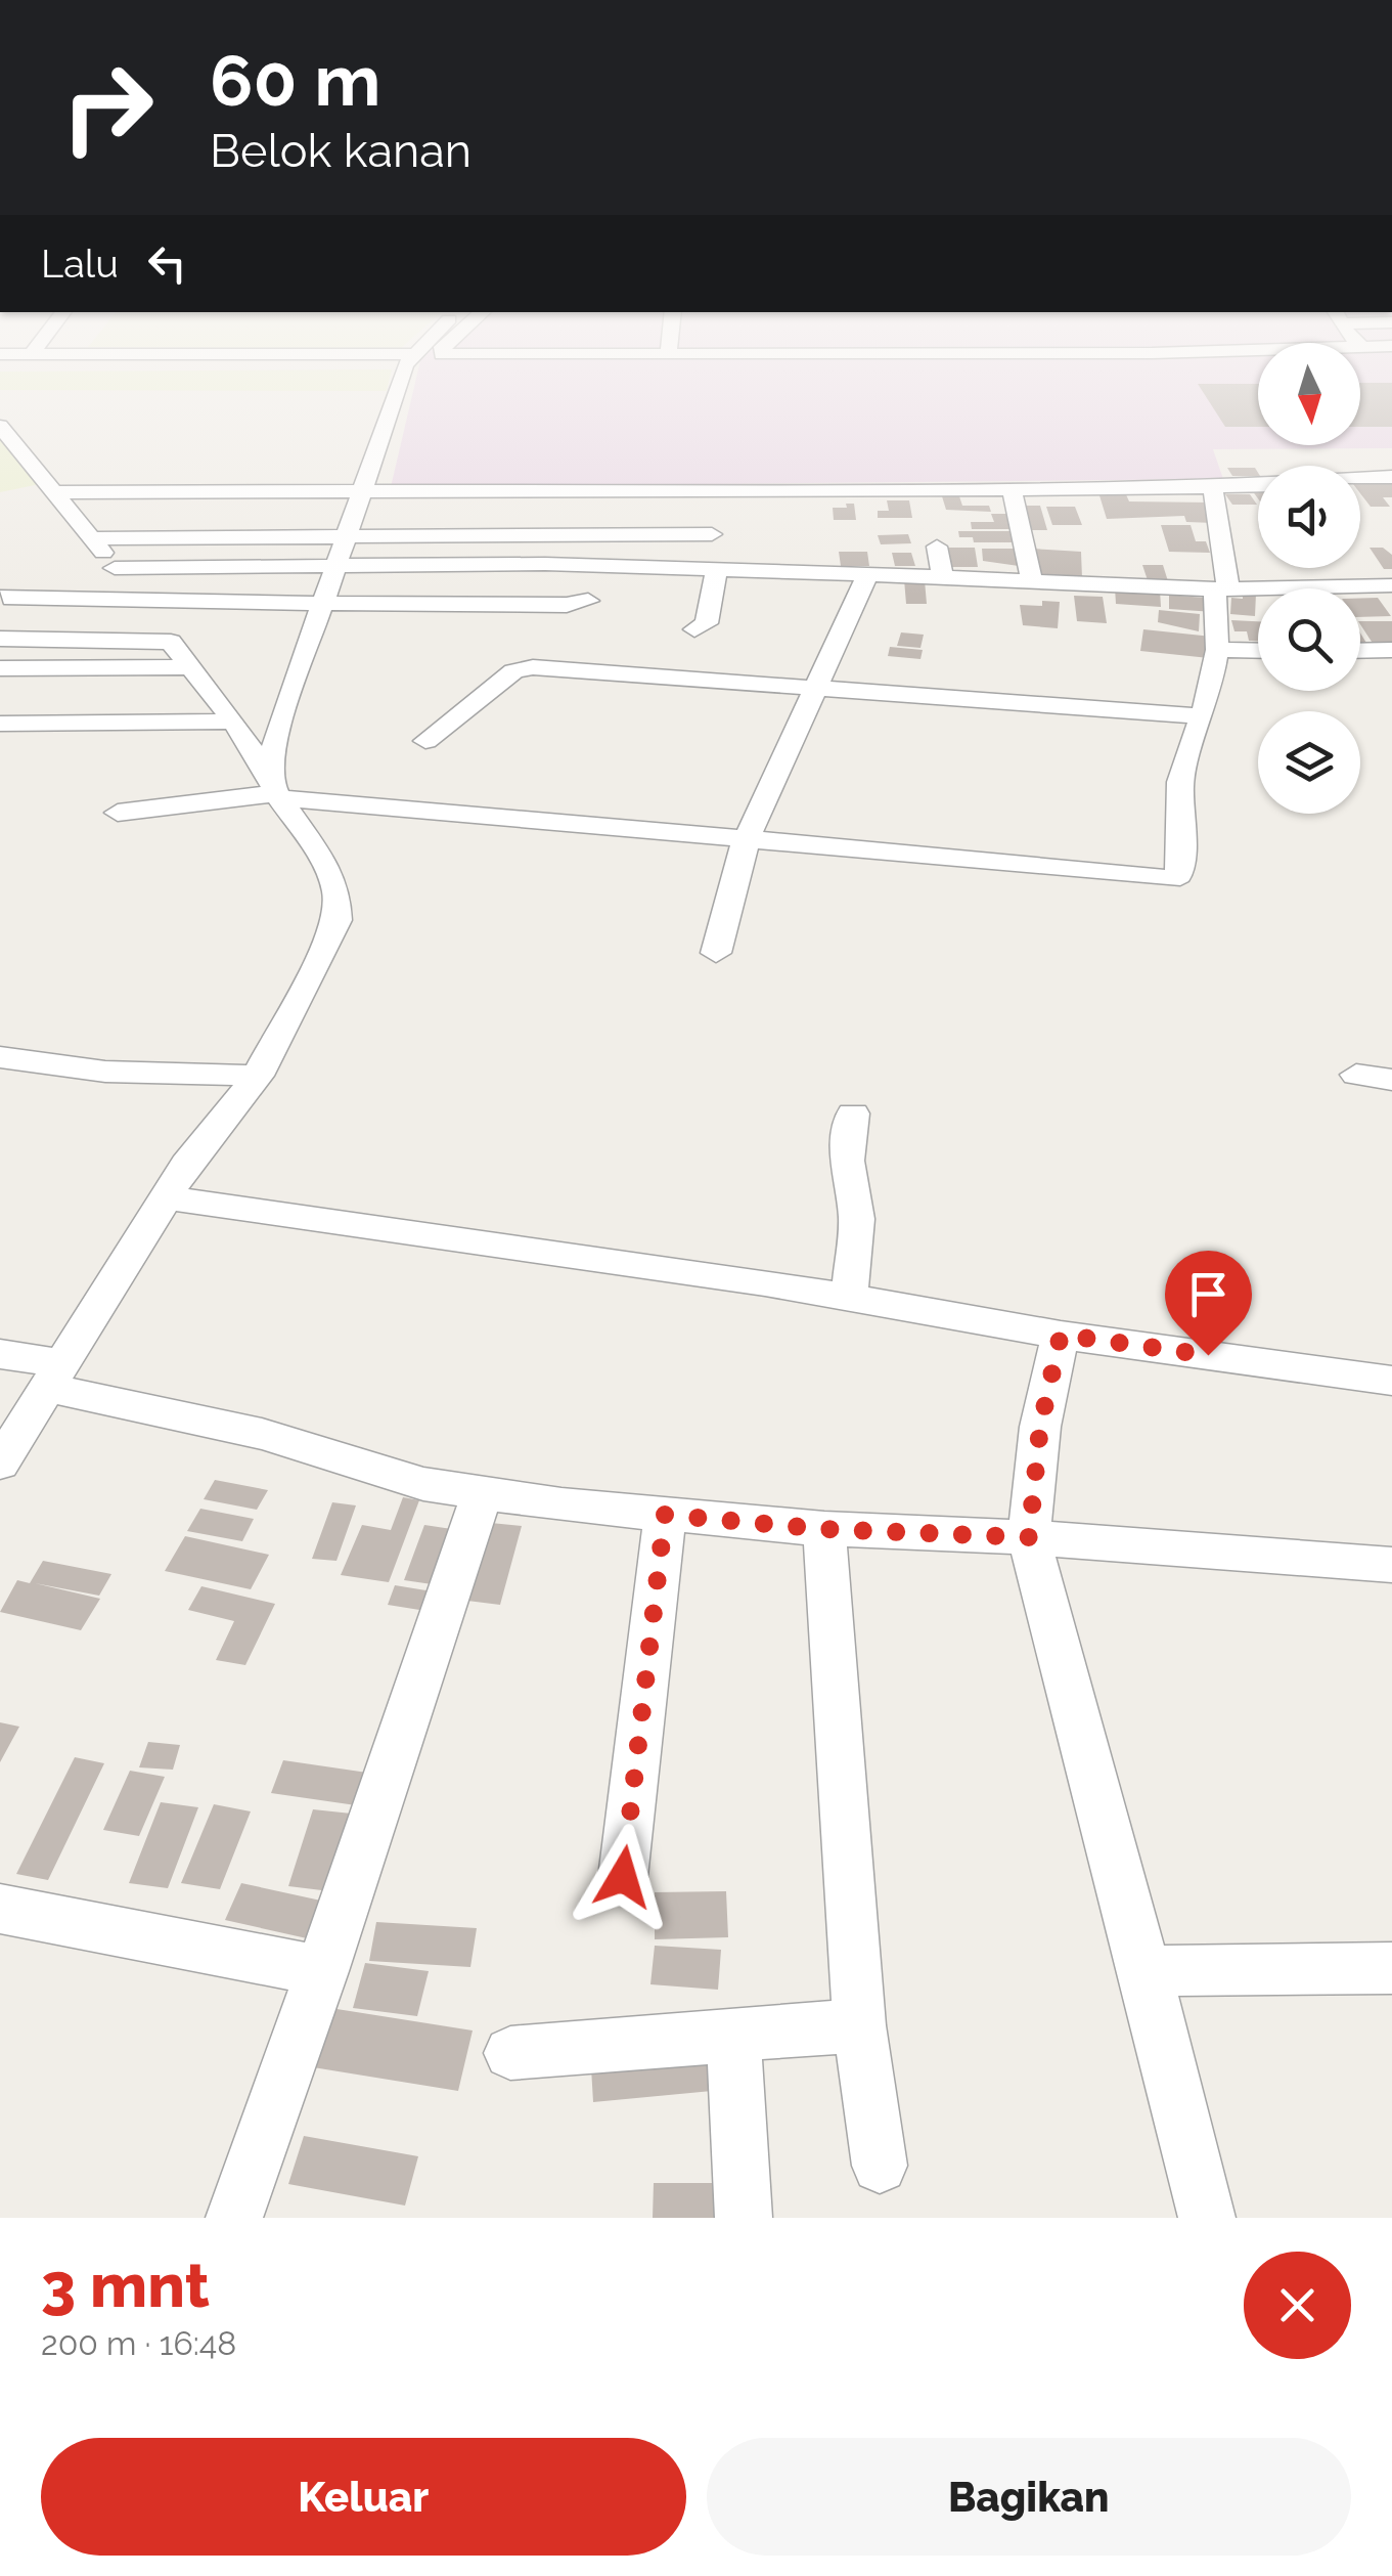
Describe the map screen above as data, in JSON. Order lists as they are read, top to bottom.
{
  "north": "bottom",
  "page": {
    "turn": ["60 m", "Belok kanan"],
    "then": "Lalu",
    "heading": ["3 mnt", "200 m · 16:48"],
    "buttons": ["Keluar", "Bagikan"]
  }
}
